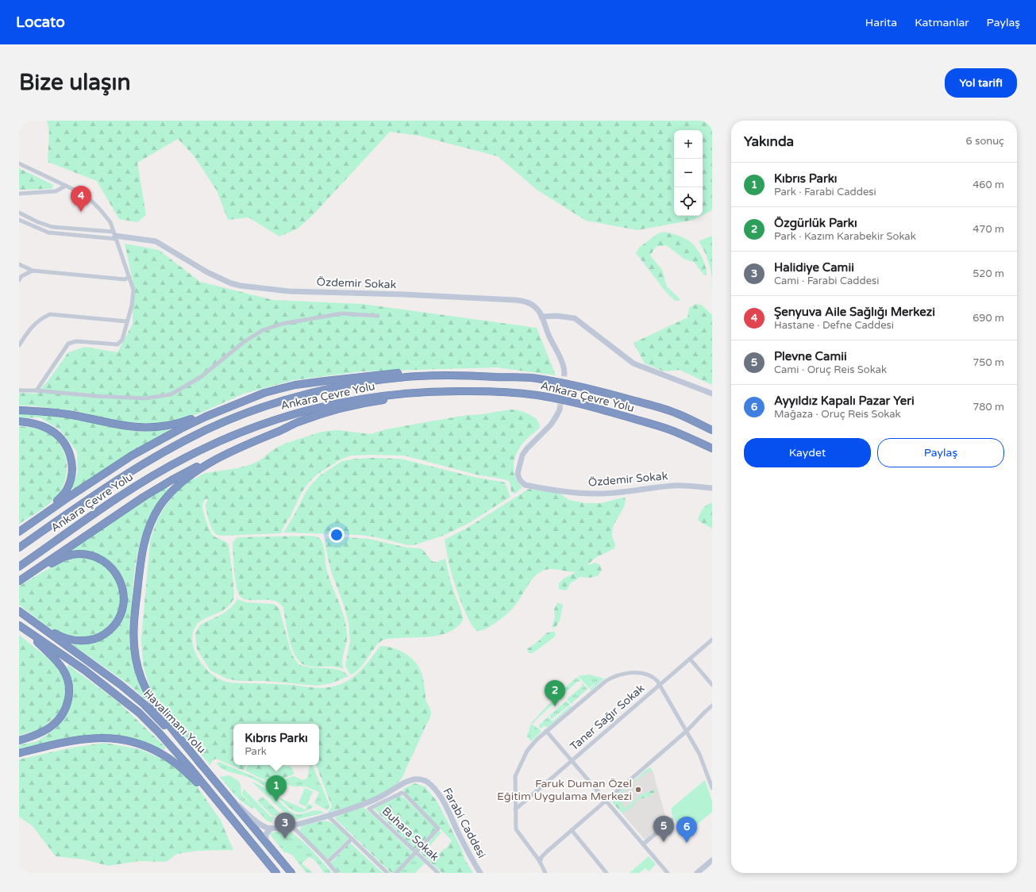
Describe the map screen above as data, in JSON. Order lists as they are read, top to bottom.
{
  "streets": {
    "highway": ["Ankara Çevre Yolu", "Havalimanı Yolu"],
    "street": [
      "Özdemir Sokak",
      "Taner Sağır Sokak",
      "Farabi Caddesi",
      "Buhara Sokak"
    ]
  },
  "places": ["Faruk Duman Özel Eğitim Uygulama Merkezi"],
  "page": {
    "header": "Locato",
    "nav": ["Harita", "Katmanlar", "Paylaş"],
    "buttons": [
      "Yol tarifi",
      ["Kaydet", "Paylaş"]
    ],
    "title": "Bize ulaşın",
    "heading": ["Yakında", "6 sonuç"],
    "map_buttons": ["+", "−"],
    "list": [
      {
        "mark": "1",
        "name": "Kıbrıs Parkı",
        "note": "Park · Farabi Caddesi",
        "value": "460 m"
      },
      {
        "mark": "2",
        "name": "Özgürlük Parkı",
        "note": "Park · Kazım Karabekir Sokak",
        "value": "470 m"
      },
      {
        "mark": "3",
        "name": "Halidiye Camii",
        "note": "Cami · Farabi Caddesi",
        "value": "520 m"
      },
      {
        "mark": "4",
        "name": "Şenyuva Aile Sağlığı Merkezi",
        "note": "Hastane · Defne Caddesi",
        "value": "690 m"
      },
      {
        "mark": "5",
        "name": "Plevne Camii",
        "note": "Cami · Oruç Reis Sokak",
        "value": "750 m"
      },
      {
        "mark": "6",
        "name": "Ayyıldız Kapalı Pazar Yeri",
        "note": "Mağaza · Oruç Reis Sokak",
        "value": "780 m"
      }
    ],
    "pins": [
      "4",
      "2",
      "1",
      "3",
      "5",
      "6"
    ],
    "popup": ["Kıbrıs Parkı", "Park"]
  }
}
